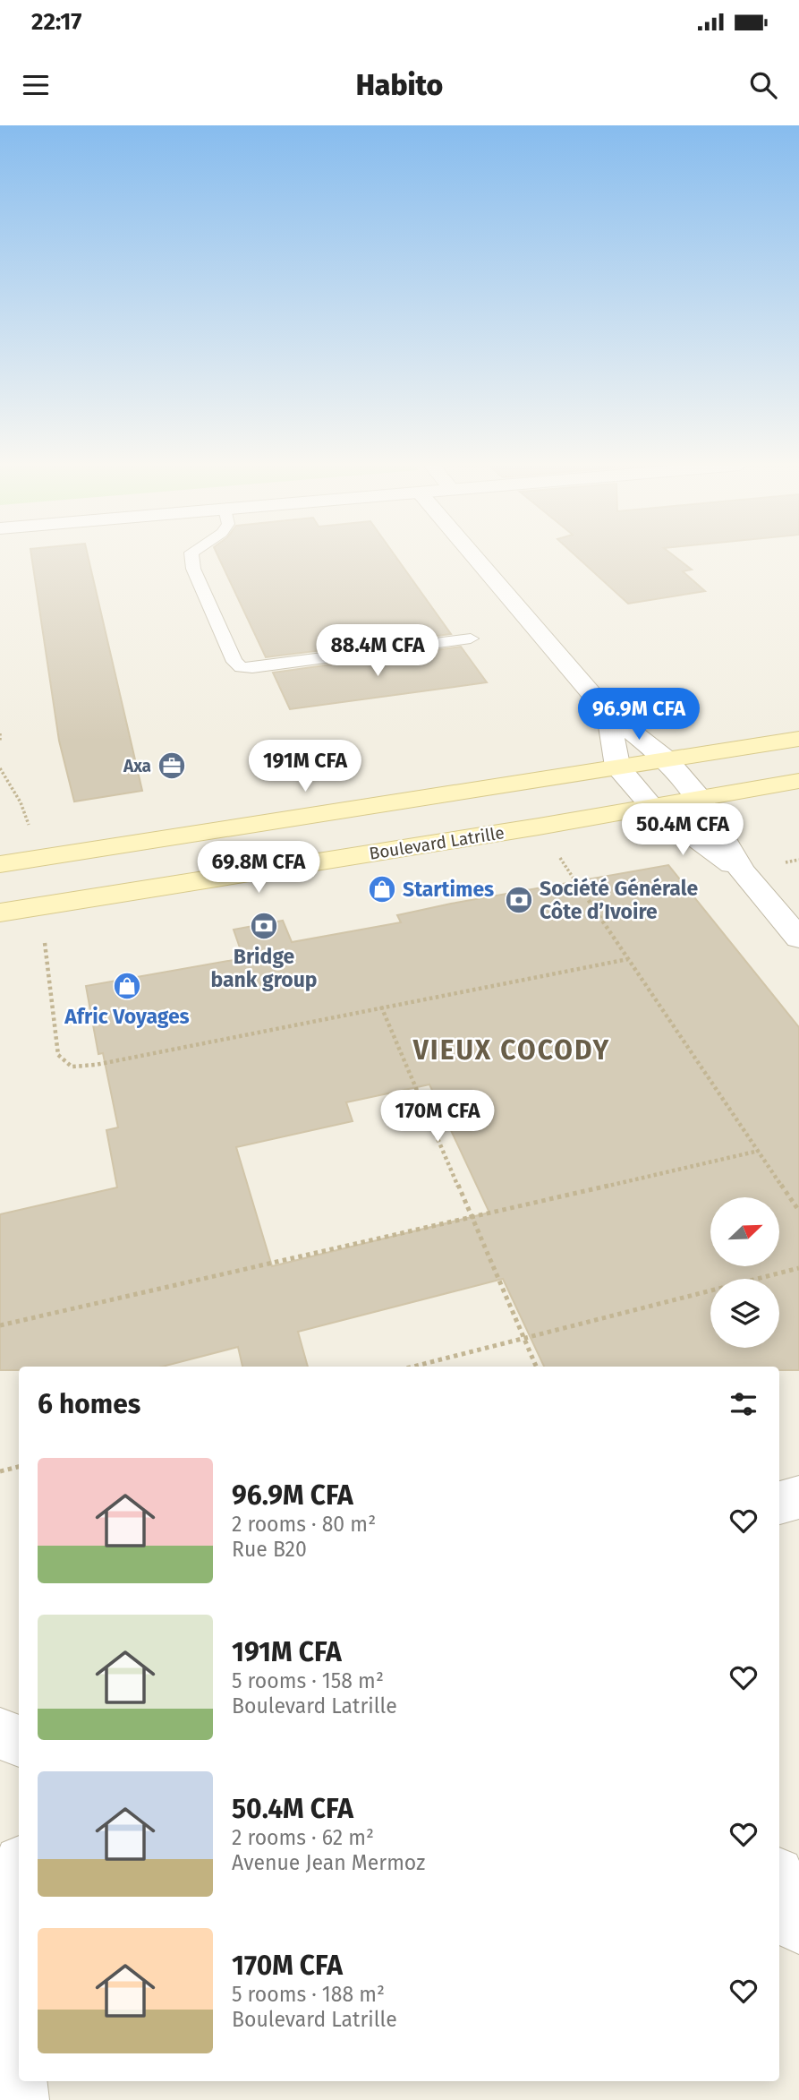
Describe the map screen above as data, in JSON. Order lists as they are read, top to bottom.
{
  "streets": {
    "main road": ["Boulevard Latrille"]
  },
  "districts": ["VIEUX COCODY"],
  "places": {
    "office": ["Axa"],
    "shop": ["Startimes", "Afric Voyages"],
    "bank": ["Société Générale Côte d’Ivoire", "Bridge bank group"]
  },
  "north": "top right",
  "page": {
    "status": "22:17",
    "header": "Habito",
    "price": [
      "88.4M CFA",
      "96.9M CFA",
      "191M CFA",
      "50.4M CFA",
      "69.8M CFA",
      "170M CFA"
    ],
    "heading": "6 homes",
    "list": [
      {
        "name": "96.9M CFA",
        "note": "2 rooms · 80 m² · Rue B20"
      },
      {
        "name": "191M CFA",
        "note": "5 rooms · 158 m² · Boulevard Latrille"
      },
      {
        "name": "50.4M CFA",
        "note": "2 rooms · 62 m² · Avenue Jean Mermoz"
      },
      {
        "name": "170M CFA",
        "note": "5 rooms · 188 m² · Boulevard Latrille"
      }
    ]
  }
}
